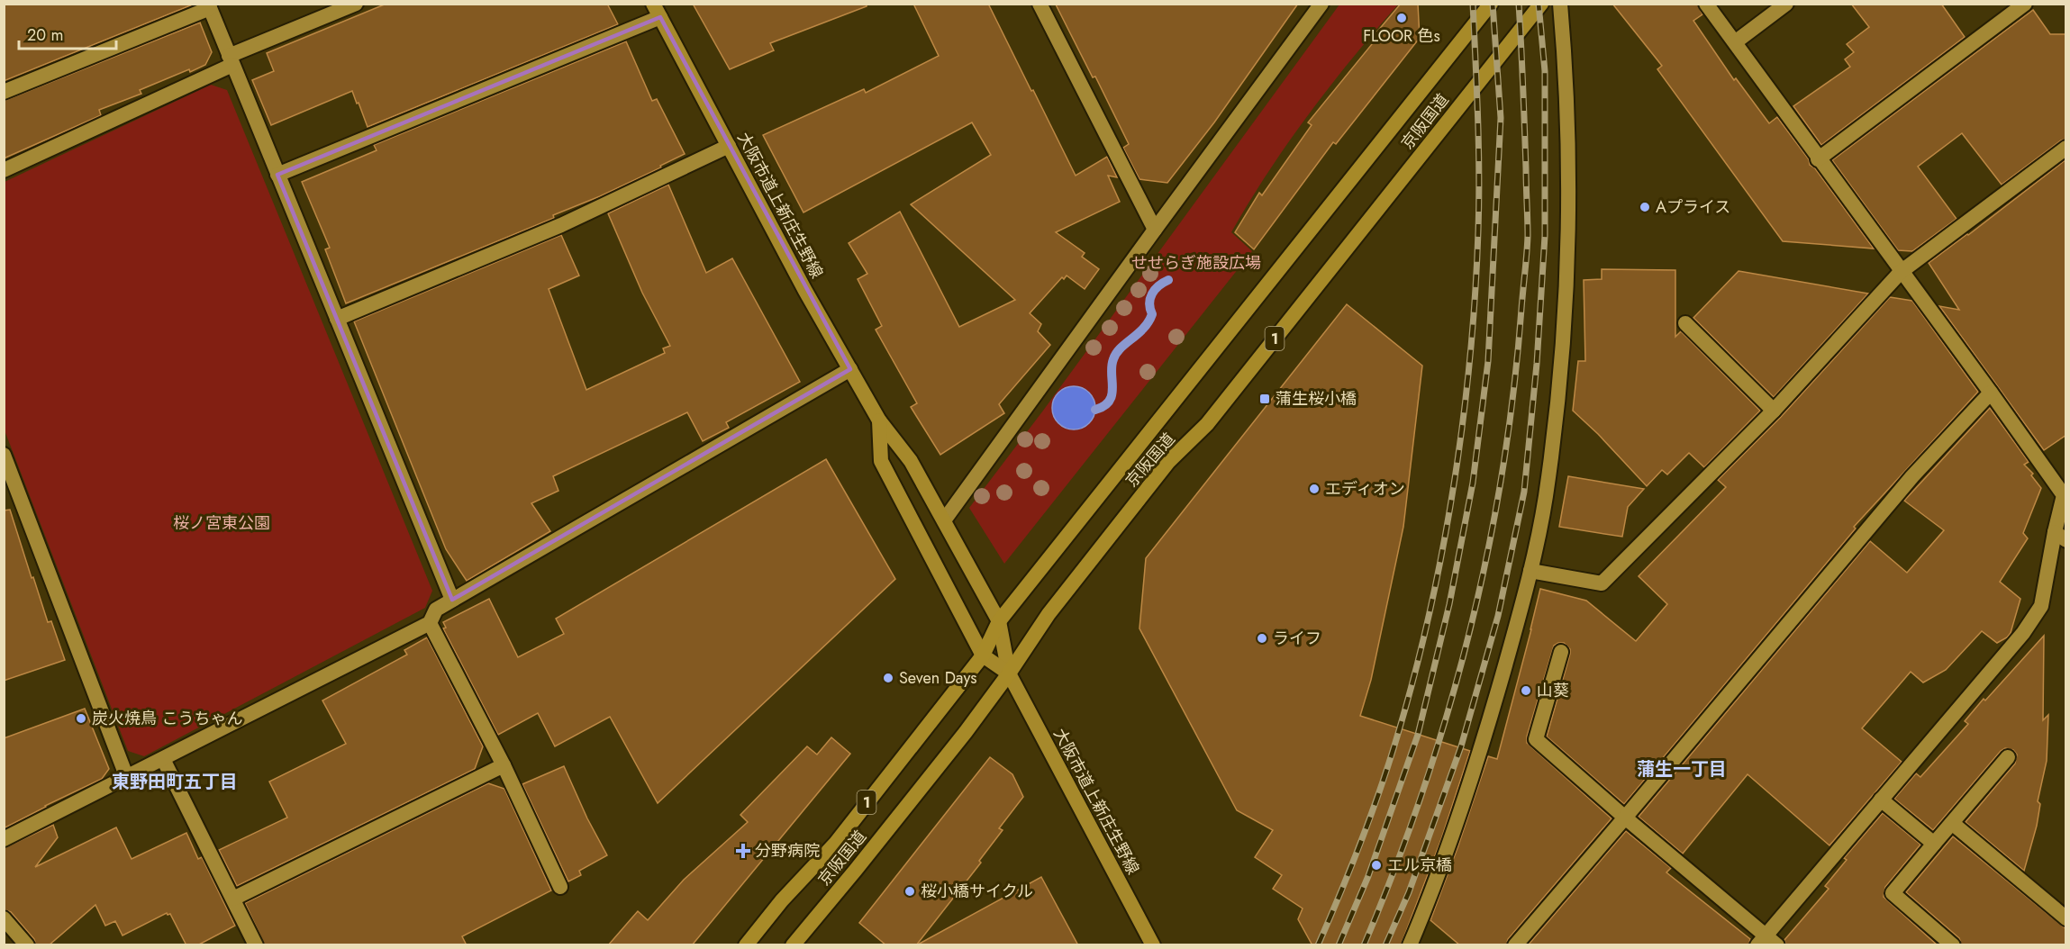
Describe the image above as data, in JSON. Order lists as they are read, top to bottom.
{
  "streets": {
    "highway": ["京阪国道", "1"],
    "main road": ["大阪市道上新庄生野線"]
  },
  "crossings": [
    ["京阪国道", "大阪市道上新庄生野線"]
  ],
  "districts": ["蒲生一丁目", "東野田町五丁目"],
  "parks": ["せせらぎ施設広場", "桜ノ宮東公園"],
  "places": {
    "other": [
      "FLOOR 色s",
      "Aプライス",
      "エディオン",
      "ライフ",
      "Seven Days",
      "山葵",
      "炭火焼鳥 こうちゃん",
      "エル京橋",
      "桜小橋サイクル"
    ],
    "transit": ["蒲生桜小橋"],
    "health": ["分野病院"]
  },
  "scale_bar": "20 m"
}
